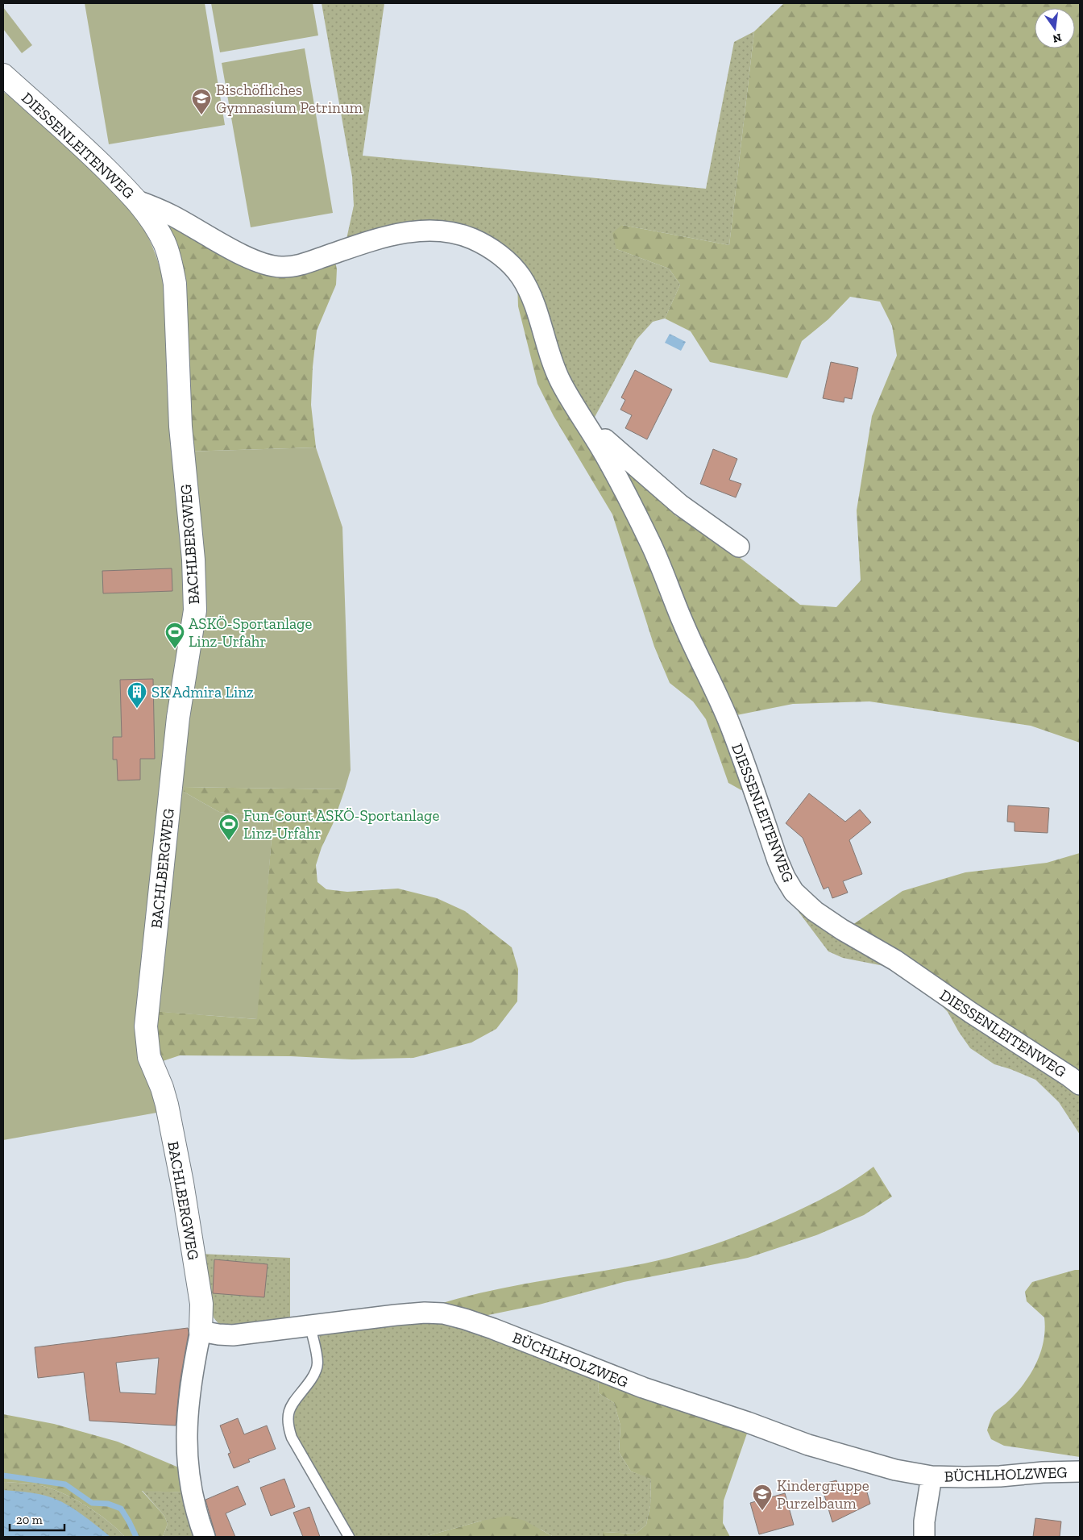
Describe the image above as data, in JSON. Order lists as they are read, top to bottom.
{
  "streets": {
    "street": ["DIESSENLEITENWEG", "BACHLBERGWEG", "BÜCHLHOLZWEG"]
  },
  "crossings": [
    ["DIESSENLEITENWEG", "BACHLBERGWEG"],
    ["BACHLBERGWEG", "BÜCHLHOLZWEG"]
  ],
  "places": {
    "school or university": ["Bischöfliches Gymnasium Petrinum", "Kindergruppe Purzelbaum"],
    "sports": ["ASKÖ-Sportanlage Linz-Urfahr", "Fun-Court ASKÖ-Sportanlage Linz-Urfahr"],
    "building": ["SK Admira Linz"]
  },
  "scale_bar": "20 m",
  "north": "bottom"
}
